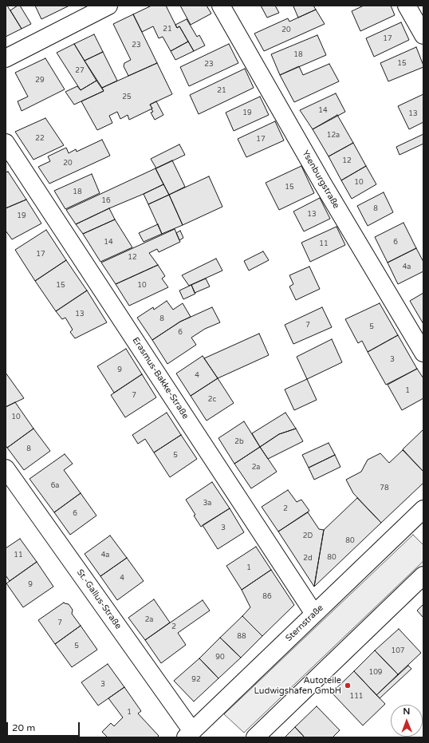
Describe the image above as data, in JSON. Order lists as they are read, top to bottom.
{
  "streets": {
    "street": [
      "Ysenburgstraße",
      "Erasmus-Bakke-Straße",
      "St.-Gallus-Straße",
      "Sternstraße"
    ]
  },
  "crossings": [
    ["Erasmus-Bakke-Straße", "Sternstraße"],
    ["St.-Gallus-Straße", "Sternstraße"]
  ],
  "places": ["Autoteile Ludwigshafen GmbH"],
  "house_numbers": [
    "21",
    "20",
    "17",
    "23",
    "18",
    "15",
    "23",
    "27",
    "29",
    "21",
    "25",
    "14",
    "19",
    "13",
    "12a",
    "22",
    "17",
    "12",
    "20",
    "10",
    "15",
    "18",
    "16",
    "8",
    "13",
    "19",
    "14",
    "6",
    "11",
    "17",
    "12",
    "4a",
    "15",
    "10",
    "13",
    "8",
    "7",
    "5",
    "6",
    "3",
    "9",
    "4",
    "1",
    "7",
    "2c",
    "10",
    "2b",
    "8",
    "5",
    "2a",
    "6a",
    "78",
    "3a",
    "2",
    "6",
    "3",
    "2D",
    "80",
    "11",
    "4a",
    "80",
    "2d",
    "1",
    "4",
    "9",
    "86",
    "2a",
    "7",
    "2",
    "88",
    "5",
    "107",
    "90",
    "109",
    "92",
    "3",
    "111",
    "1"
  ],
  "scale_bar": "20 m",
  "north": "top"
}
